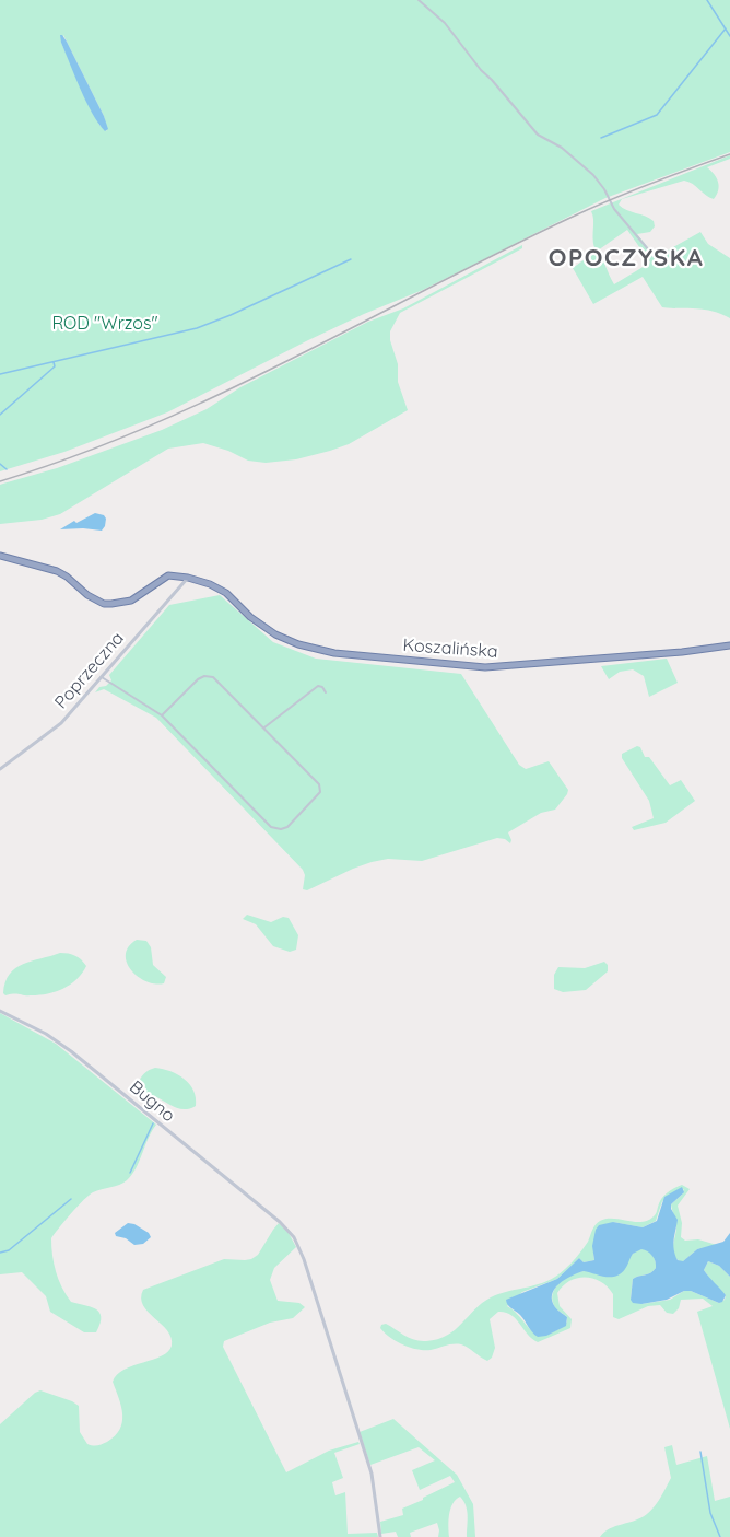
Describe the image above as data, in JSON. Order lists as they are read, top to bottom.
{
  "streets": {
    "highway": ["Koszalińska"],
    "street": ["Poprzeczna", "Bugno"]
  },
  "crossings": [
    ["Koszalińska", "Poprzeczna"]
  ],
  "districts": ["OPOCZYSKA"],
  "parks": ["ROD \"Wrzos\""]
}
